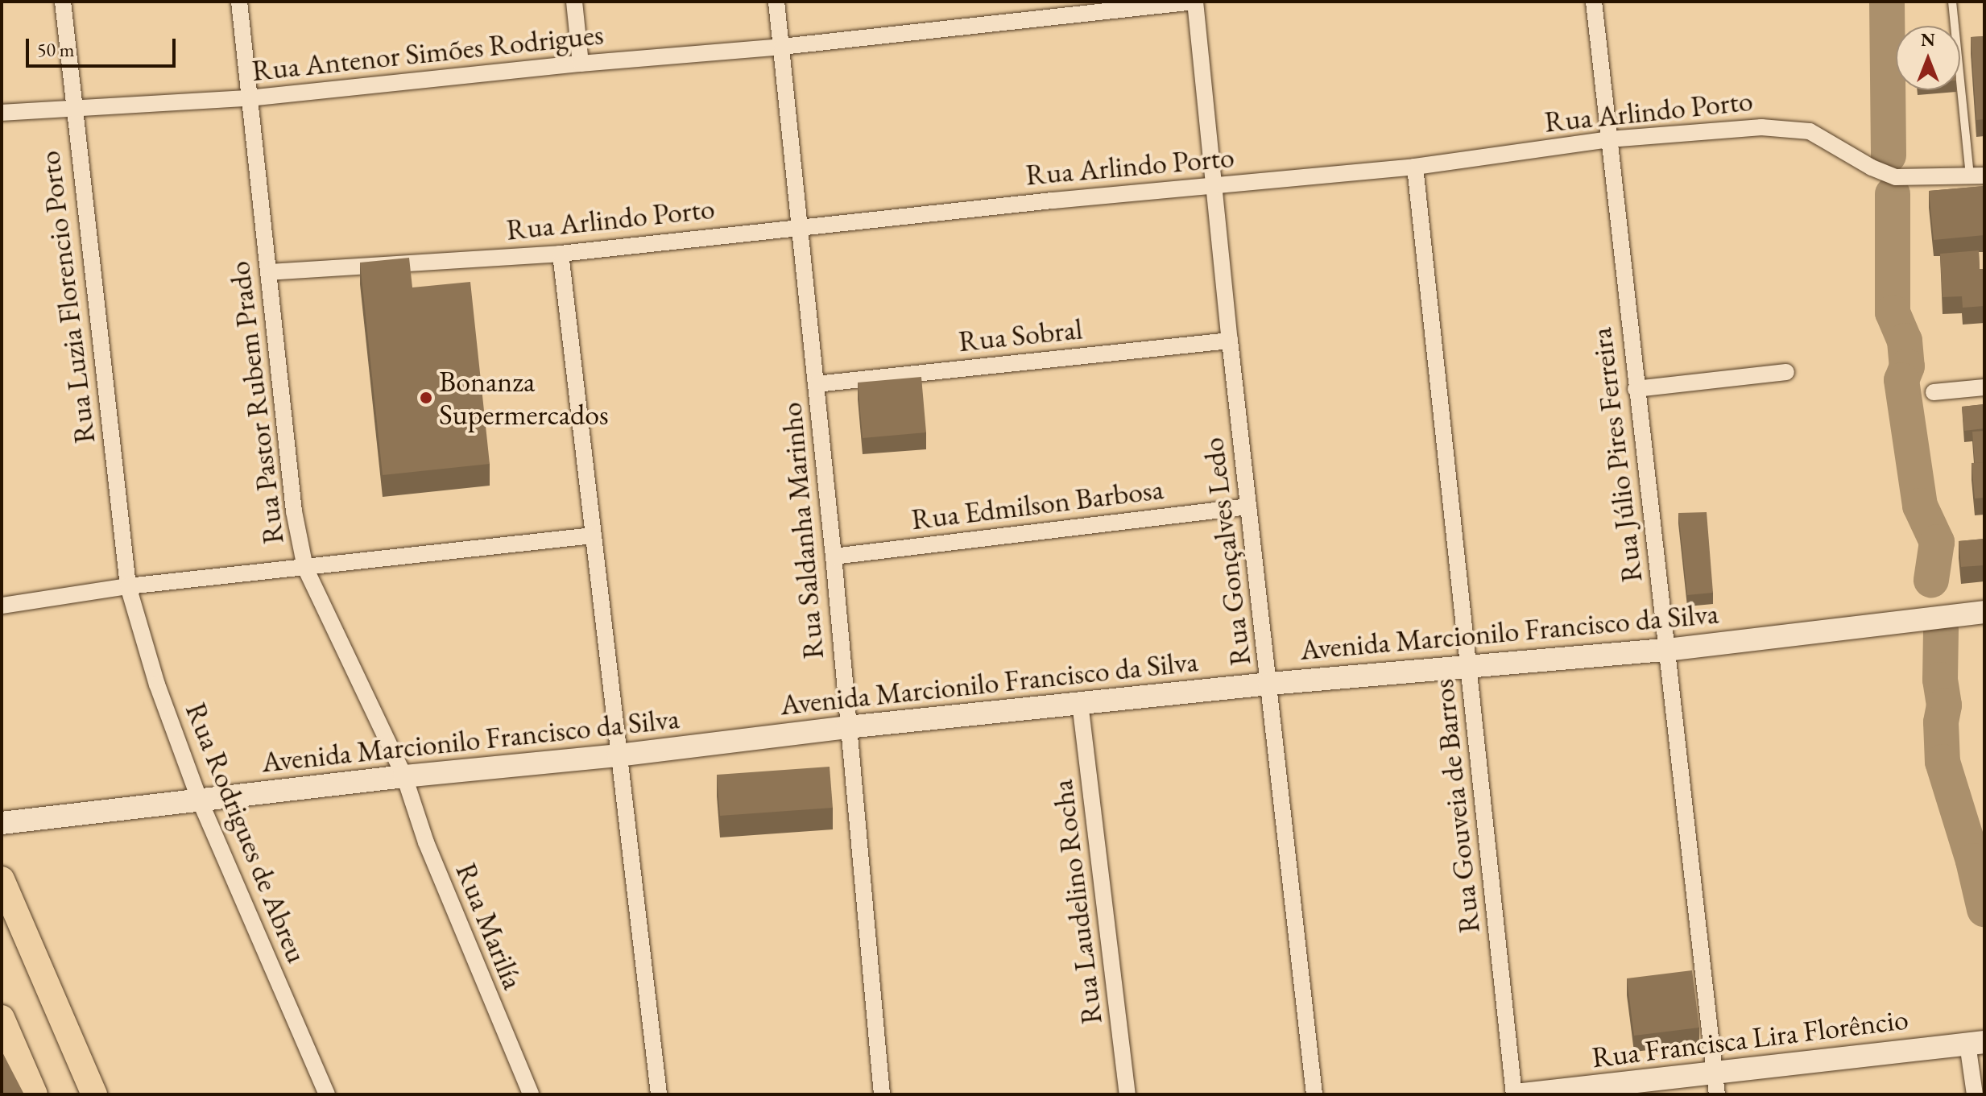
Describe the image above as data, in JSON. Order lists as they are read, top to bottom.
{
  "streets": {
    "street": [
      "Rua Antenor Simões Rodrigues",
      "Rua Arlindo Porto",
      "Rua Luzia Florencio Porto",
      "Rua Sobral",
      "Rua Pastor Rubem Prado",
      "Rua Júlio Pires Ferreira",
      "Rua Edmilson Barbosa",
      "Rua Saldanha Marinho",
      "Rua Gonçalves Ledo",
      "Avenida Marcionilo Francisco da Silva",
      "Rua Gouveia de Barros",
      "Rua Rodrigues de Abreu",
      "Rua Laudelino Rocha",
      "Rua Marilía",
      "Rua Francisca Lira Florêncio"
    ]
  },
  "crossings": [
    ["Rua Antenor Simões Rodrigues", "Rua Luzia Florencio Porto"],
    ["Rua Antenor Simões Rodrigues", "Rua Pastor Rubem Prado"],
    ["Rua Antenor Simões Rodrigues", "Rua Saldanha Marinho"],
    ["Rua Antenor Simões Rodrigues", "Rua Gonçalves Ledo"],
    ["Rua Arlindo Porto", "Rua Pastor Rubem Prado"],
    ["Rua Arlindo Porto", "Rua Júlio Pires Ferreira"],
    ["Rua Arlindo Porto", "Rua Saldanha Marinho"],
    ["Rua Arlindo Porto", "Rua Gonçalves Ledo"],
    ["Rua Arlindo Porto", "Rua Gouveia de Barros"],
    ["Rua Luzia Florencio Porto", "Rua Rodrigues de Abreu"],
    ["Rua Sobral", "Rua Saldanha Marinho"],
    ["Rua Sobral", "Rua Gonçalves Ledo"],
    ["Rua Pastor Rubem Prado", "Avenida Marcionilo Francisco da Silva"],
    ["Rua Pastor Rubem Prado", "Rua Marilía"],
    ["Rua Júlio Pires Ferreira", "Avenida Marcionilo Francisco da Silva"],
    ["Rua Júlio Pires Ferreira", "Rua Francisca Lira Florêncio"],
    ["Rua Edmilson Barbosa", "Rua Saldanha Marinho"],
    ["Rua Edmilson Barbosa", "Rua Gonçalves Ledo"],
    ["Rua Saldanha Marinho", "Avenida Marcionilo Francisco da Silva"],
    ["Rua Gonçalves Ledo", "Avenida Marcionilo Francisco da Silva"],
    ["Avenida Marcionilo Francisco da Silva", "Rua Gouveia de Barros"],
    ["Avenida Marcionilo Francisco da Silva", "Rua Rodrigues de Abreu"],
    ["Avenida Marcionilo Francisco da Silva", "Rua Laudelino Rocha"],
    ["Avenida Marcionilo Francisco da Silva", "Rua Marilía"]
  ],
  "places": ["Bonanza Supermercados"],
  "scale_bar": "50 m",
  "north": "top"
}
